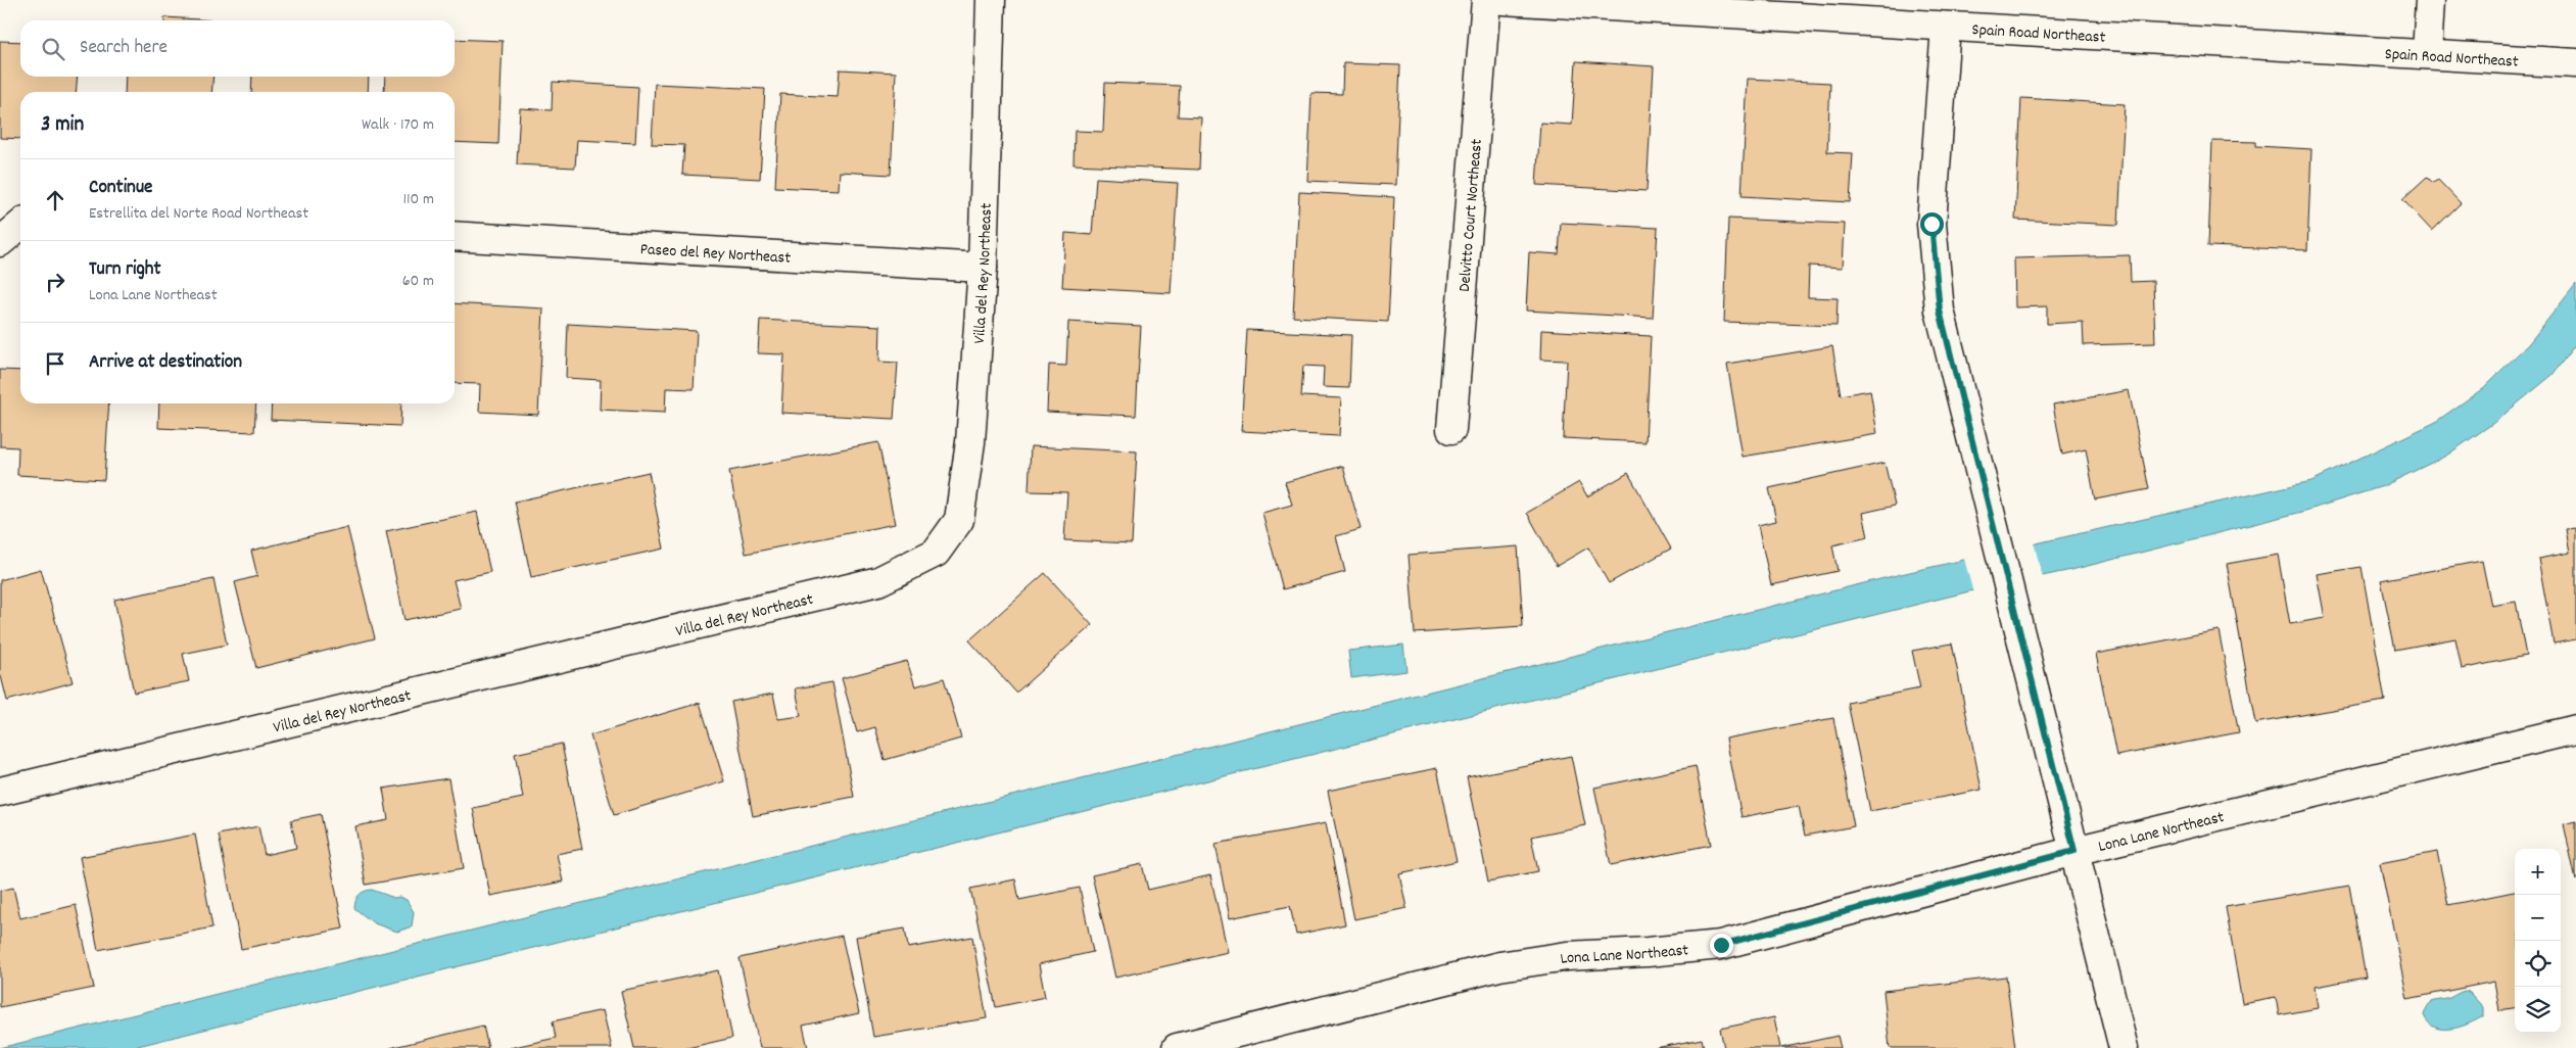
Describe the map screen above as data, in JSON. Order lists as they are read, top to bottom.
{
  "streets": {
    "street": [
      "Spain Road Northeast",
      "Delvitto Court Northeast",
      "Paseo del Rey Northeast",
      "Villa del Rey Northeast",
      "Lona Lane Northeast"
    ]
  },
  "crossings": [
    ["Paseo del Rey Northeast", "Villa del Rey Northeast"]
  ],
  "page": {
    "search": "Search here",
    "heading": ["3 min", "Walk · 170 m"],
    "list": [
      ["Continue", "Estrellita del Norte Road Northeast", "110 m"],
      ["Turn right", "Lona Lane Northeast", "60 m"],
      "Arrive at destination"
    ],
    "map_buttons": ["+", "−"]
  }
}
